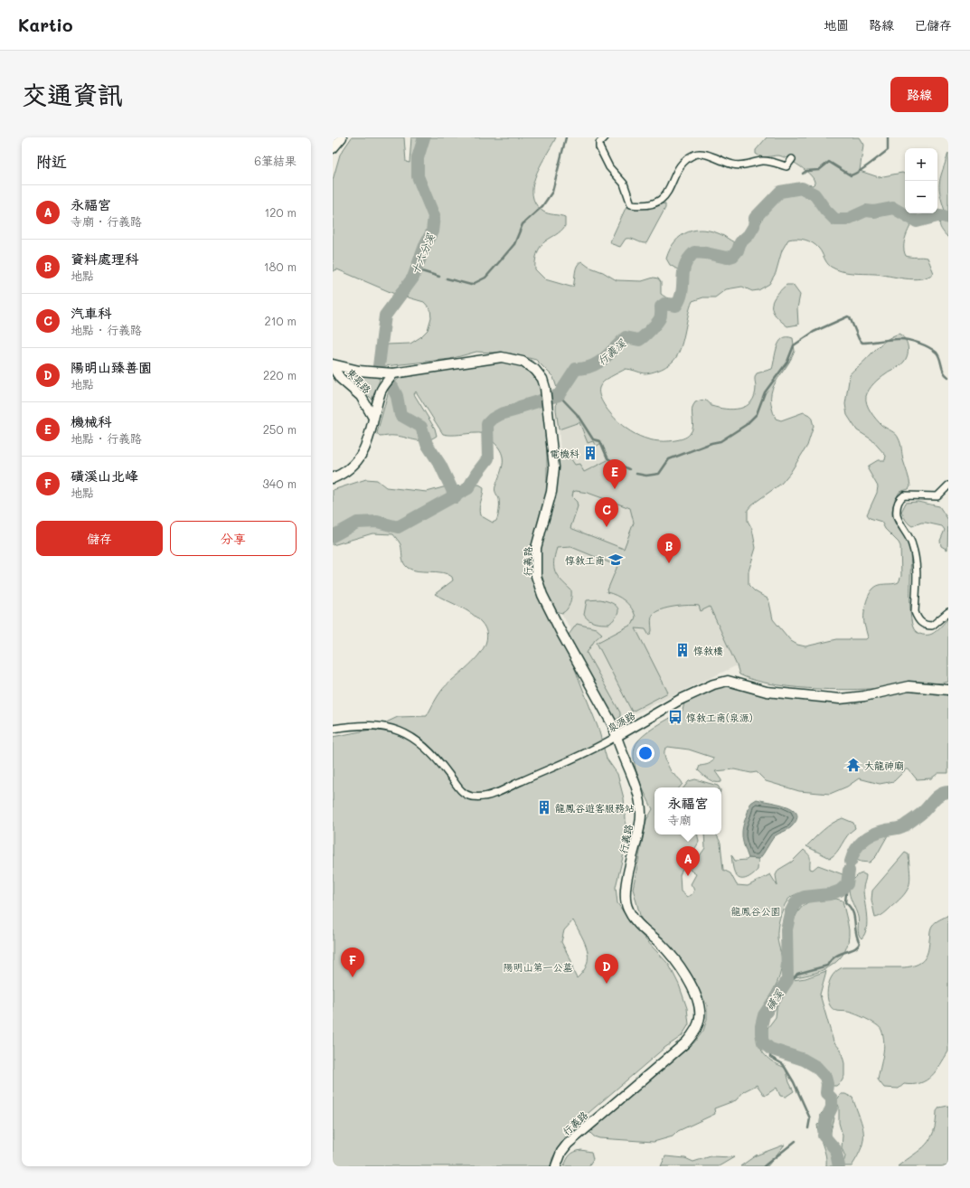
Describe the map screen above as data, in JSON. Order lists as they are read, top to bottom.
{
  "streets": {
    "street": ["東昇路", "行義路", "泉源路"]
  },
  "crossings": [
    ["行義路", "泉源路"]
  ],
  "water": ["十六分溪", "行義溪", "磺溪"],
  "parks": ["龍鳳谷公園", "陽明山第一公墓"],
  "places": {
    "building": ["電機科", "惇敘樓", "龍鳳谷遊客服務站"],
    "school or university": ["惇敘工商"],
    "bus stop": ["惇敘工商(泉源)"],
    "temple": ["大龍神廟"]
  },
  "page": {
    "header": "Kartio",
    "nav": ["地圖", "路線", "已儲存"],
    "buttons": [
      "路線",
      ["儲存", "分享"]
    ],
    "title": "交通資訊",
    "heading": ["附近", "6筆結果"],
    "map_buttons": ["+", "−"],
    "list": [
      {
        "mark": "A",
        "name": "永福宮",
        "note": "寺廟 · 行義路",
        "value": "120 m"
      },
      {
        "mark": "B",
        "name": "資料處理科",
        "note": "地點",
        "value": "180 m"
      },
      {
        "mark": "C",
        "name": "汽車科",
        "note": "地點 · 行義路",
        "value": "210 m"
      },
      {
        "mark": "D",
        "name": "陽明山臻善園",
        "note": "地點",
        "value": "220 m"
      },
      {
        "mark": "E",
        "name": "機械科",
        "note": "地點 · 行義路",
        "value": "250 m"
      },
      {
        "mark": "F",
        "name": "磺溪山北峰",
        "note": "地點",
        "value": "340 m"
      }
    ],
    "pins": [
      "E",
      "C",
      "B",
      "A",
      "F",
      "D"
    ],
    "popup": ["永福宮", "寺廟"]
  }
}
